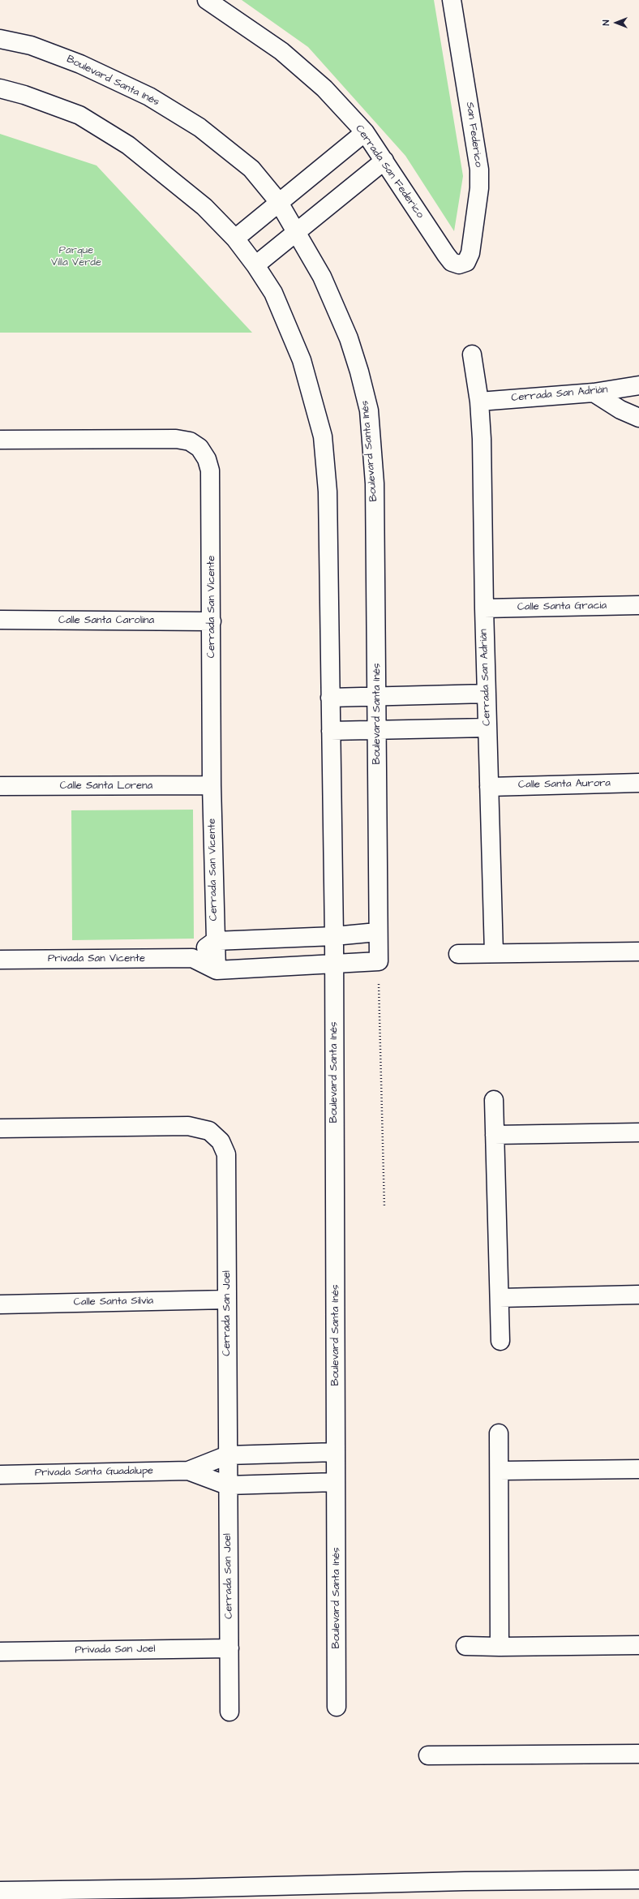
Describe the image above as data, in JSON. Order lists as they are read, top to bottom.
{
  "streets": {
    "street": [
      "Boulevard Santa Inés",
      "San Federico",
      "Cerrada San Federico",
      "Cerrada San Adrián",
      "Cerrada San Vicente",
      "Calle Santa Gracia",
      "Calle Santa Carolina",
      "Calle Santa Aurora",
      "Calle Santa Lorena",
      "Privada San Vicente",
      "Calle Santa Silvia",
      "Cerrada San Joel",
      "Privada Santa Guadalupe",
      "Privada San Joel"
    ]
  },
  "crossings": [
    ["Boulevard Santa Inés", "Privada Santa Guadalupe"],
    ["San Federico", "Cerrada San Federico"],
    ["Cerrada San Adrián", "Calle Santa Gracia"],
    ["Cerrada San Adrián", "Calle Santa Aurora"],
    ["Cerrada San Vicente", "Calle Santa Carolina"],
    ["Cerrada San Vicente", "Calle Santa Lorena"],
    ["Cerrada San Vicente", "Privada San Vicente"],
    ["Calle Santa Silvia", "Cerrada San Joel"],
    ["Cerrada San Joel", "Privada Santa Guadalupe"],
    ["Cerrada San Joel", "Privada San Joel"]
  ],
  "parks": ["Parque Villa Verde"],
  "north": "left"
}
